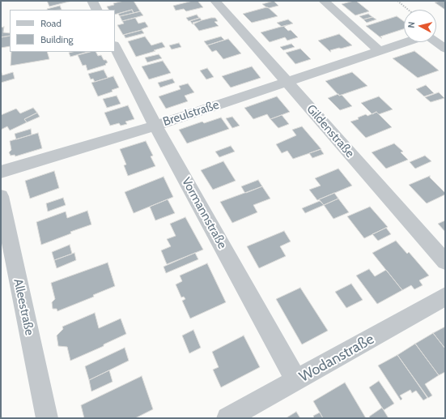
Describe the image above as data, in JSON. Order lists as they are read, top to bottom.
{
  "streets": {
    "street": [
      "Breulstraße",
      "Gildenstraße",
      "Vormannstraße",
      "Alleestraße",
      "Wodanstraße"
    ]
  },
  "crossings": [
    ["Breulstraße", "Gildenstraße"],
    ["Breulstraße", "Vormannstraße"],
    ["Vormannstraße", "Wodanstraße"]
  ],
  "legend": ["Road", "Building"],
  "north": "left"
}
